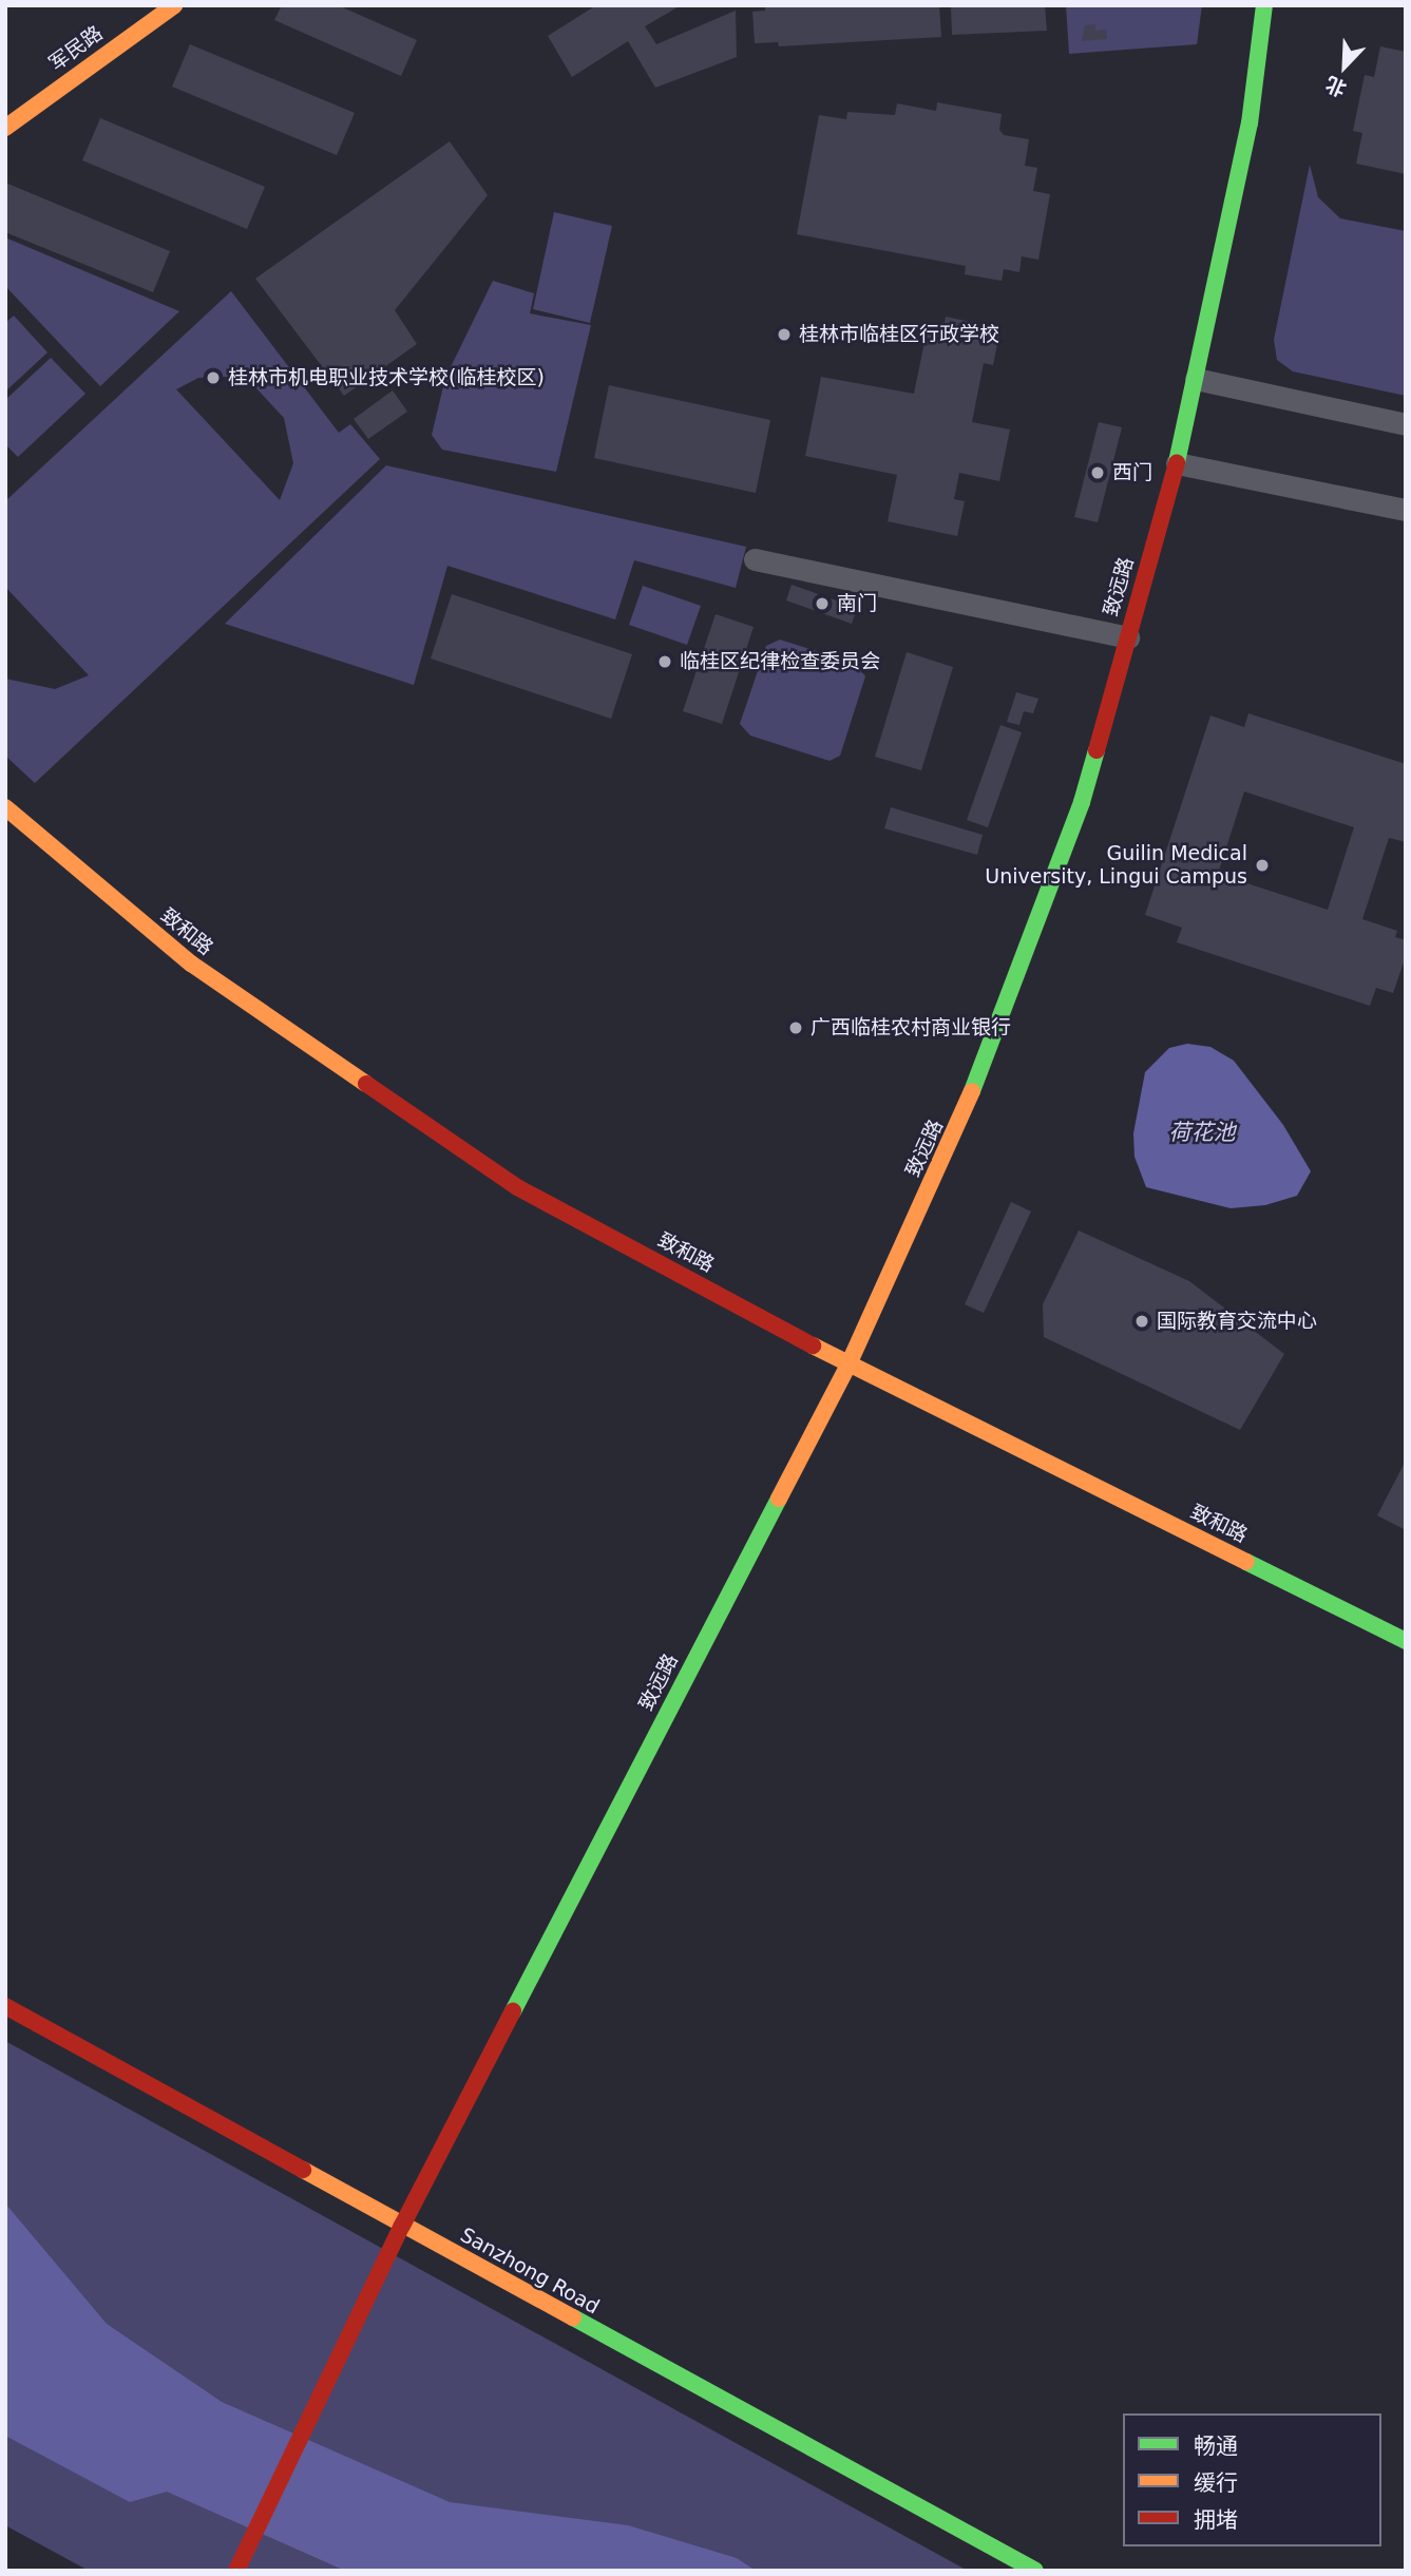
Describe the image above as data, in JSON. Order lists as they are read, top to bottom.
{
  "streets": {
    "main road": [
      "军民路",
      "致远路",
      "致和路",
      "Sanzhong Road"
    ]
  },
  "crossings": [
    ["致远路", "致和路"],
    ["致远路", "Sanzhong Road"]
  ],
  "water": ["荷花池"],
  "places": [
    "桂林市临桂区行政学校",
    "桂林市机电职业技术学校(临桂校区)",
    "西门",
    "南门",
    "临桂区纪律检查委员会",
    "Guilin Medical University, Lingui Campus",
    "广西临桂农村商业银行",
    "国际教育交流中心"
  ],
  "legend": ["畅通", "缓行", "拥堵"],
  "north": "bottom left"
}
